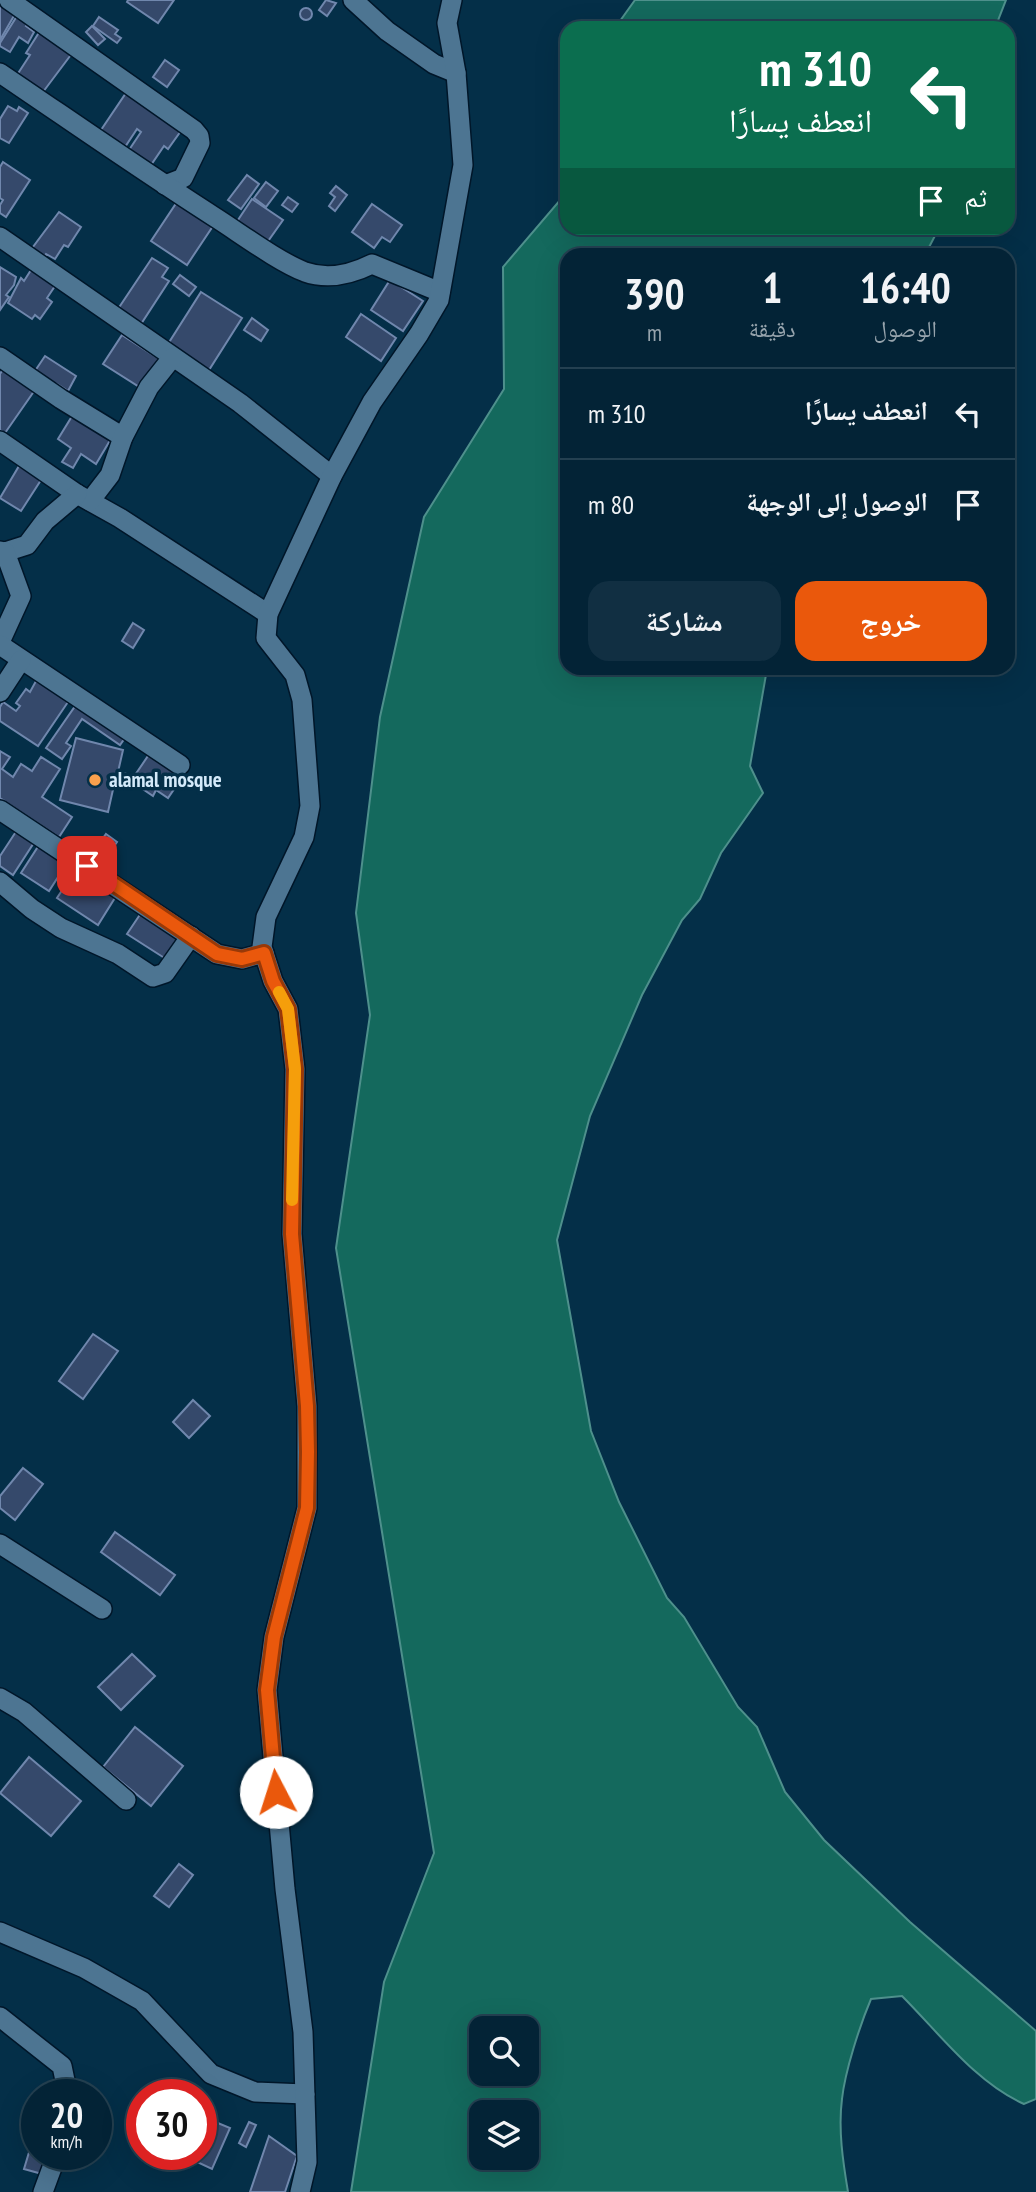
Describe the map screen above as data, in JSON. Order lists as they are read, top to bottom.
{
  "places": ["alamal mosque"],
  "page": {
    "turn": ["310 m", "انعطف يسارًا"],
    "then": "ثم",
    "eta": [
      "16:40",
      "الوصول",
      "1",
      "دقيقة",
      "390",
      "m"
    ],
    "list": [
      {
        "name": "انعطف يسارًا",
        "value": "310 m"
      },
      {
        "name": "الوصول إلى الوجهة",
        "value": "80 m"
      }
    ],
    "buttons": ["خروج", "مشاركة"],
    "speed": "20 km/h",
    "limit": "30"
  }
}
